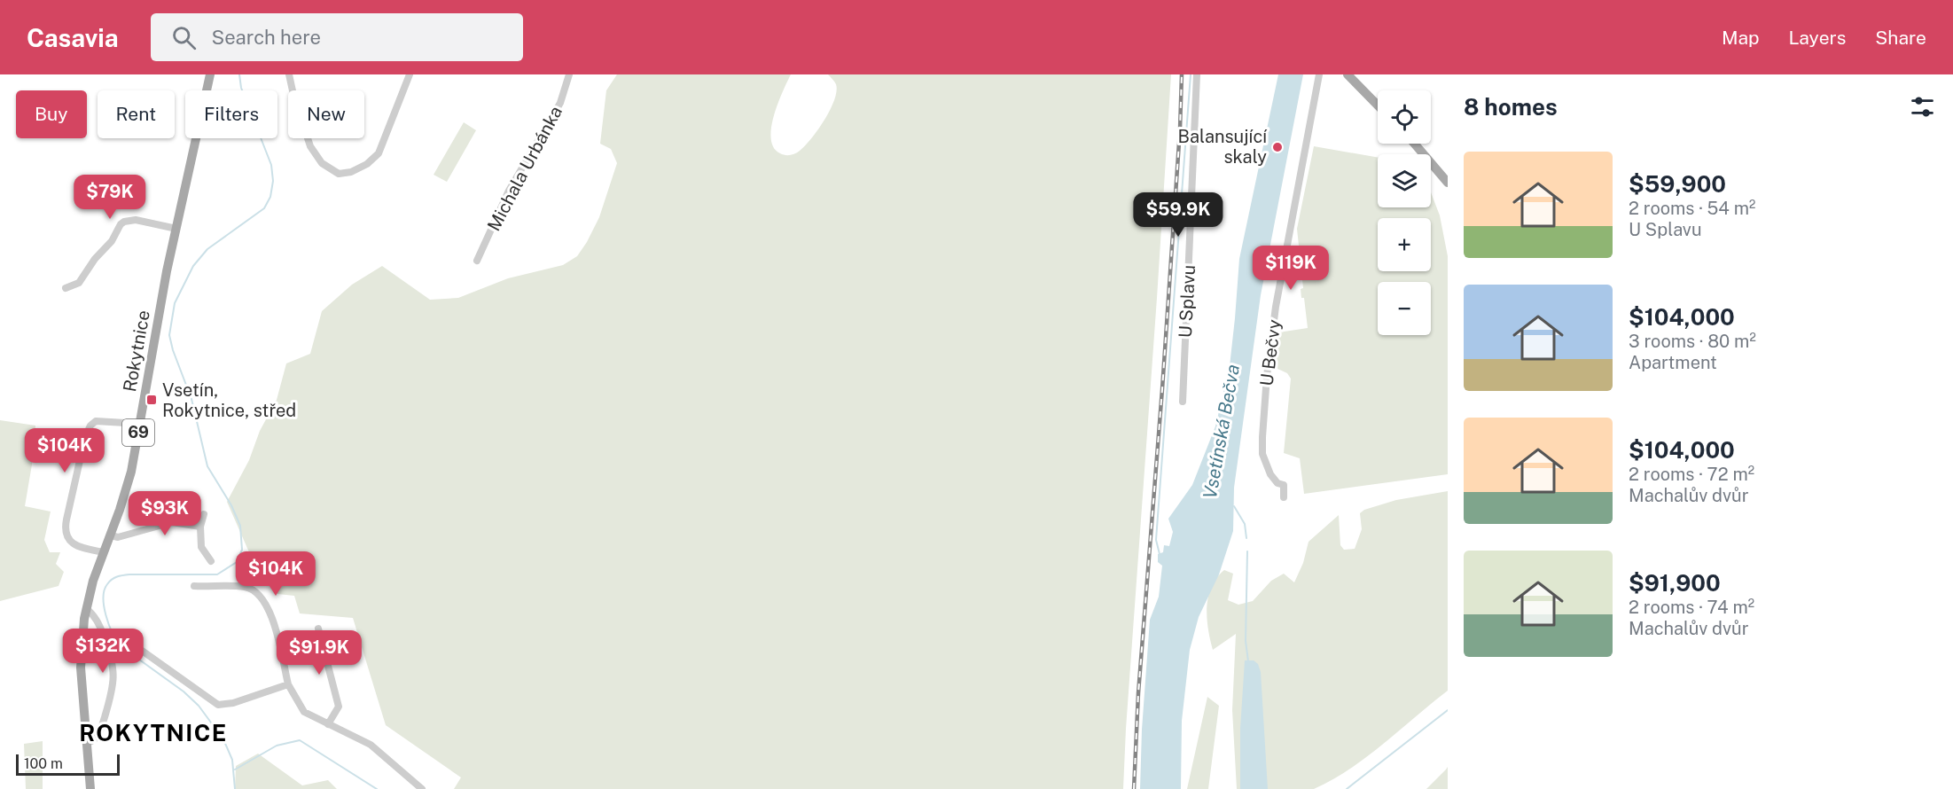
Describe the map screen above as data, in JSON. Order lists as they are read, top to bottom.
{
  "streets": {
    "main road": ["Rokytnice", "69"],
    "street": ["Michala Urbánka", "U Splavu", "U Bečvy"]
  },
  "districts": ["ROKYTNICE"],
  "water": ["Vsetínská Bečva"],
  "places": {
    "other": ["Balansující skaly"],
    "transit": ["Vsetín, Rokytnice, střed"]
  },
  "scale_bar": "100 m",
  "page": {
    "header": "Casavia",
    "search": "Search here",
    "nav": ["Map", "Layers", "Share"],
    "heading": "8 homes",
    "map_buttons": ["+", "−"],
    "chip": [
      "Buy",
      "Rent",
      "Filters",
      "New"
    ],
    "list": [
      {
        "name": "$59,900",
        "note": "2 rooms · 54 m² · U Splavu"
      },
      {
        "name": "$104,000",
        "note": "3 rooms · 80 m² · Apartment"
      },
      {
        "name": "$104,000",
        "note": "2 rooms · 72 m² · Machalův dvůr"
      },
      {
        "name": "$91,900",
        "note": "2 rooms · 74 m² · Machalův dvůr"
      }
    ],
    "price": [
      "$79K",
      "$59.9K",
      "$119K",
      "$104K",
      "$93K",
      "$104K",
      "$132K",
      "$91.9K"
    ],
    "scale": "100 m"
  }
}
